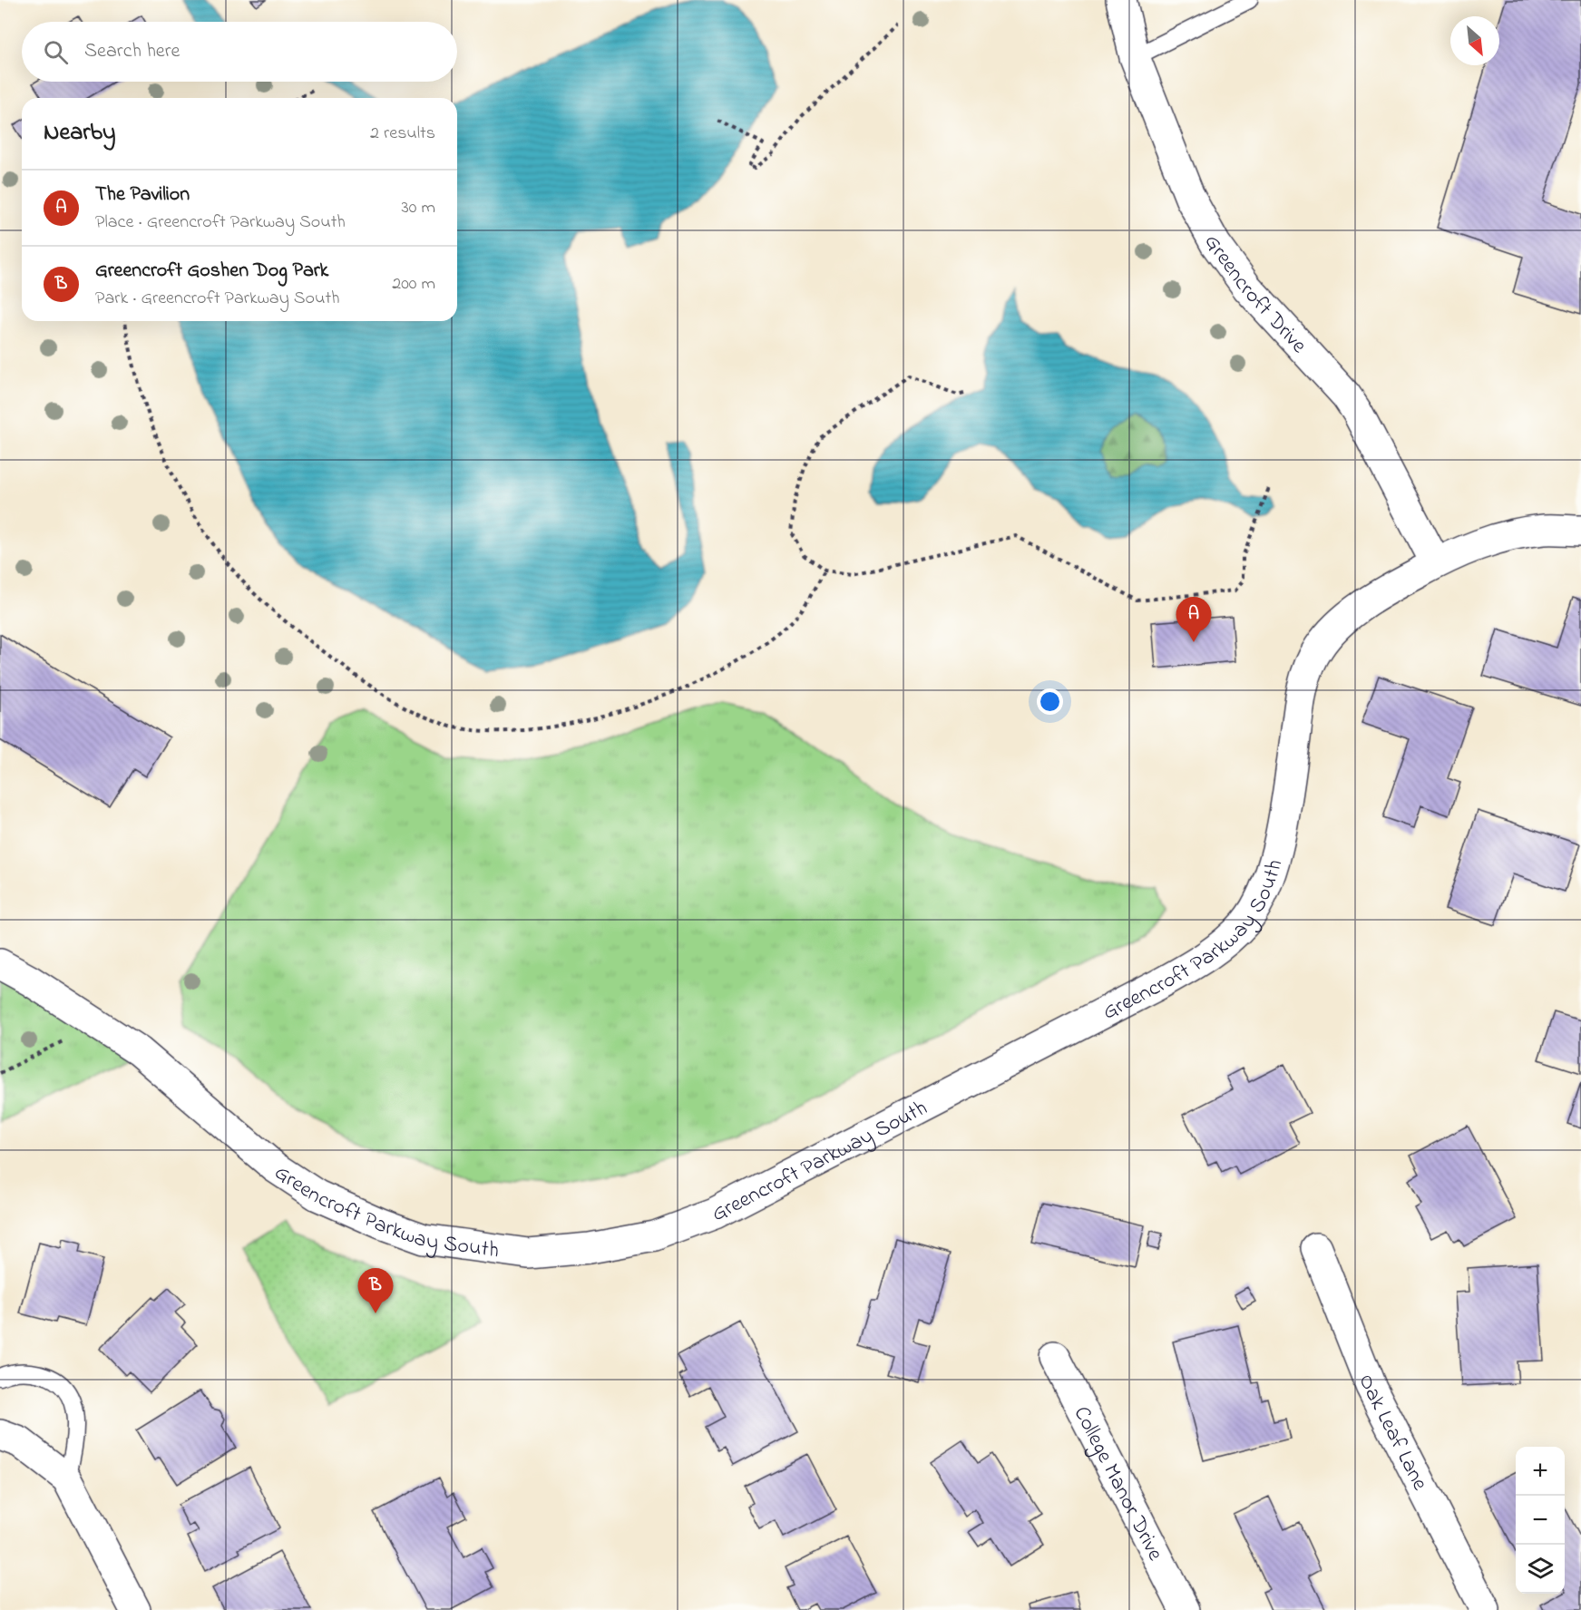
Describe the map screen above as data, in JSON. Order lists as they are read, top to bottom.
{
  "streets": {
    "street": [
      "Greencroft Drive",
      "Greencroft Parkway South",
      "Oak Leaf Lane",
      "College Manor Drive"
    ]
  },
  "crossings": [
    ["Greencroft Drive", "Greencroft Parkway South"]
  ],
  "north": "bottom right",
  "page": {
    "search": "Search here",
    "heading": ["Nearby", "2 results"],
    "list": [
      {
        "mark": "A",
        "name": "The Pavilion",
        "note": "Place · Greencroft Parkway South",
        "value": "30 m"
      },
      {
        "mark": "B",
        "name": "Greencroft Goshen Dog Park",
        "note": "Park · Greencroft Parkway South",
        "value": "200 m"
      }
    ],
    "pins": ["A", "B"],
    "map_buttons": ["+", "−"]
  }
}
